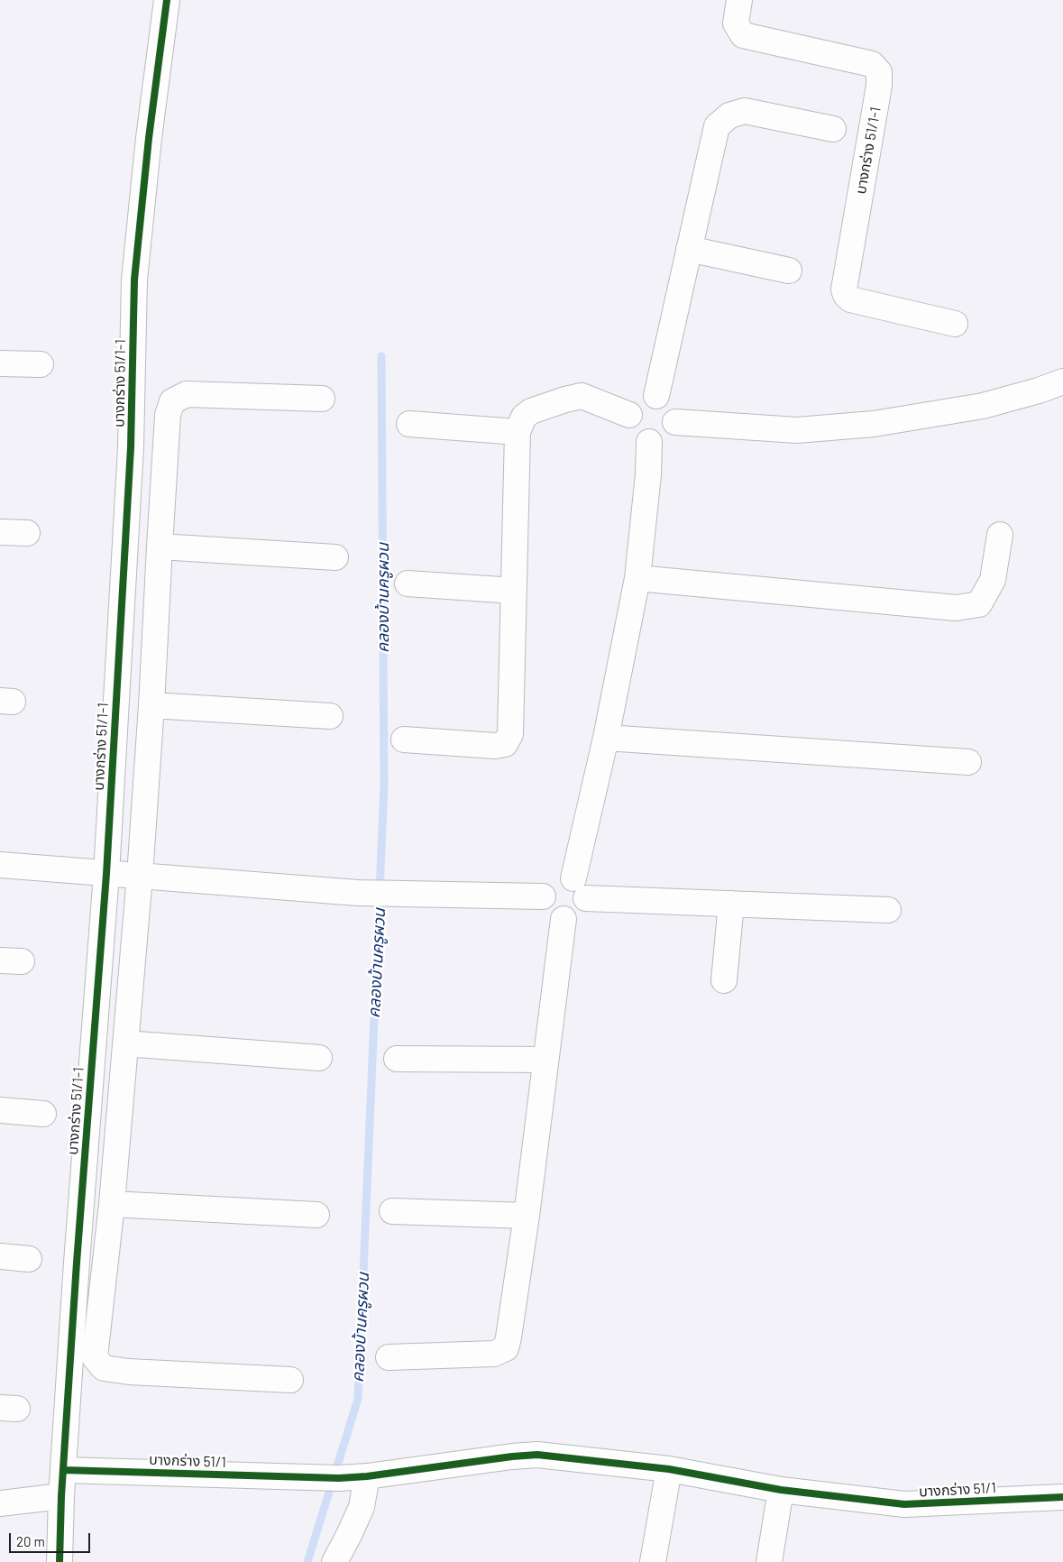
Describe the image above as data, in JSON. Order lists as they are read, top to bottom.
{
  "streets": {
    "street": ["บางกร่าง 51/1-1", "บางกร่าง 51/1"]
  },
  "crossings": [
    ["บางกร่าง 51/1-1", "บางกร่าง 51/1"]
  ],
  "water": ["คลองบ้านครูผวน"],
  "scale_bar": "20 m"
}
